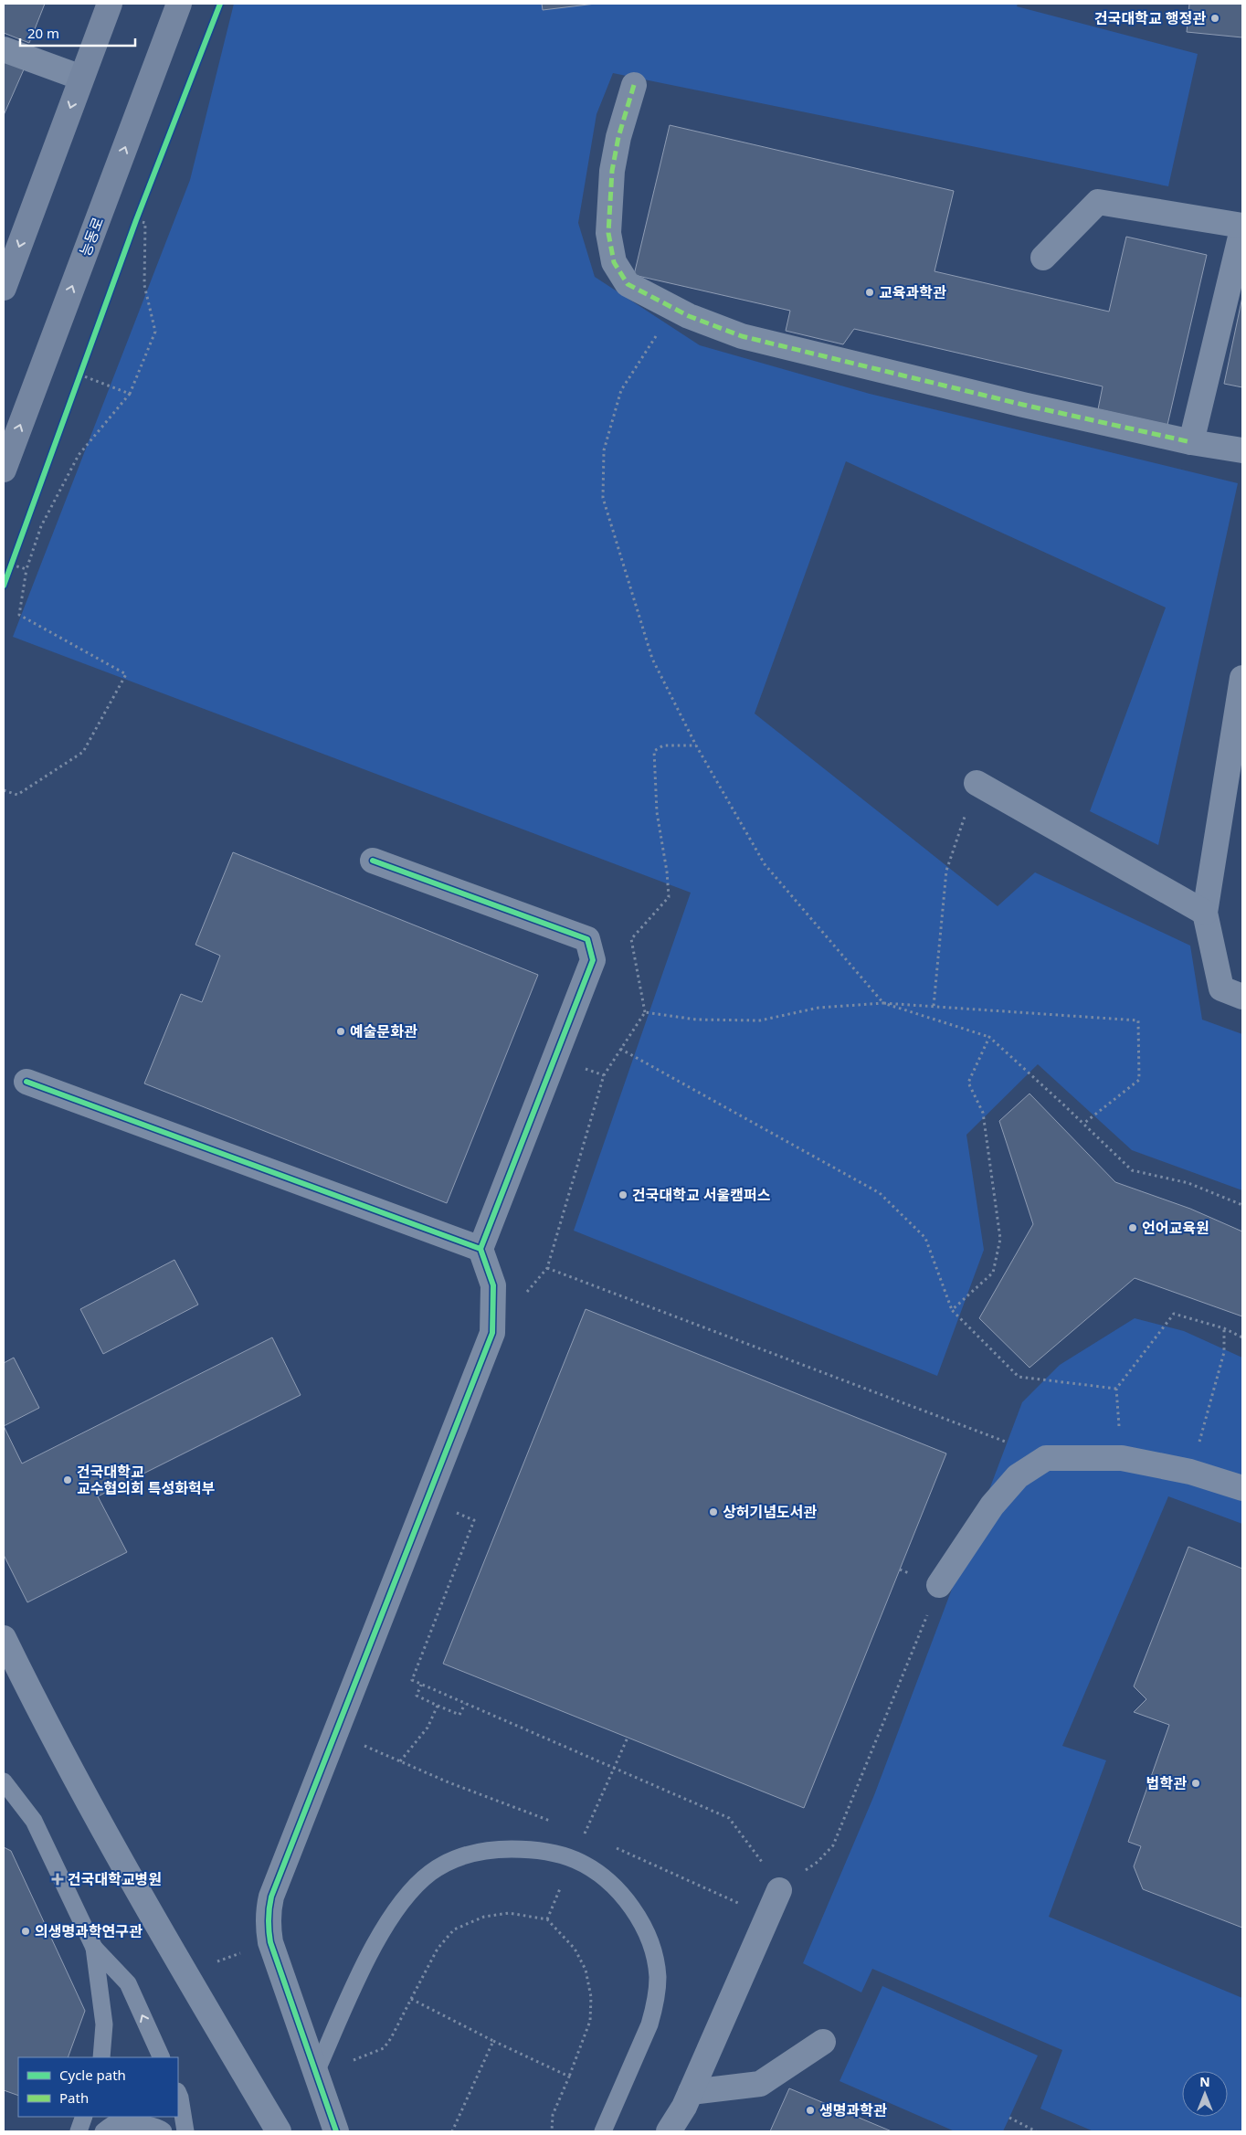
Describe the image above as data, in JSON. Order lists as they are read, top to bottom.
{
  "streets": {
    "main road": ["능동로"]
  },
  "places": {
    "other": [
      "건국대학교 행정관",
      "교육과학관",
      "예술문화관",
      "건국대학교 서울캠퍼스",
      "언어교육원",
      "건국대학교 교수협의회 특성화헉부",
      "상허기념도서관",
      "법학관",
      "의생명과학연구관",
      "생명과학관"
    ],
    "health": ["건국대학교병원"]
  },
  "legend": ["Cycle path", "Path"],
  "scale_bar": "20 m",
  "north": "top"
}
